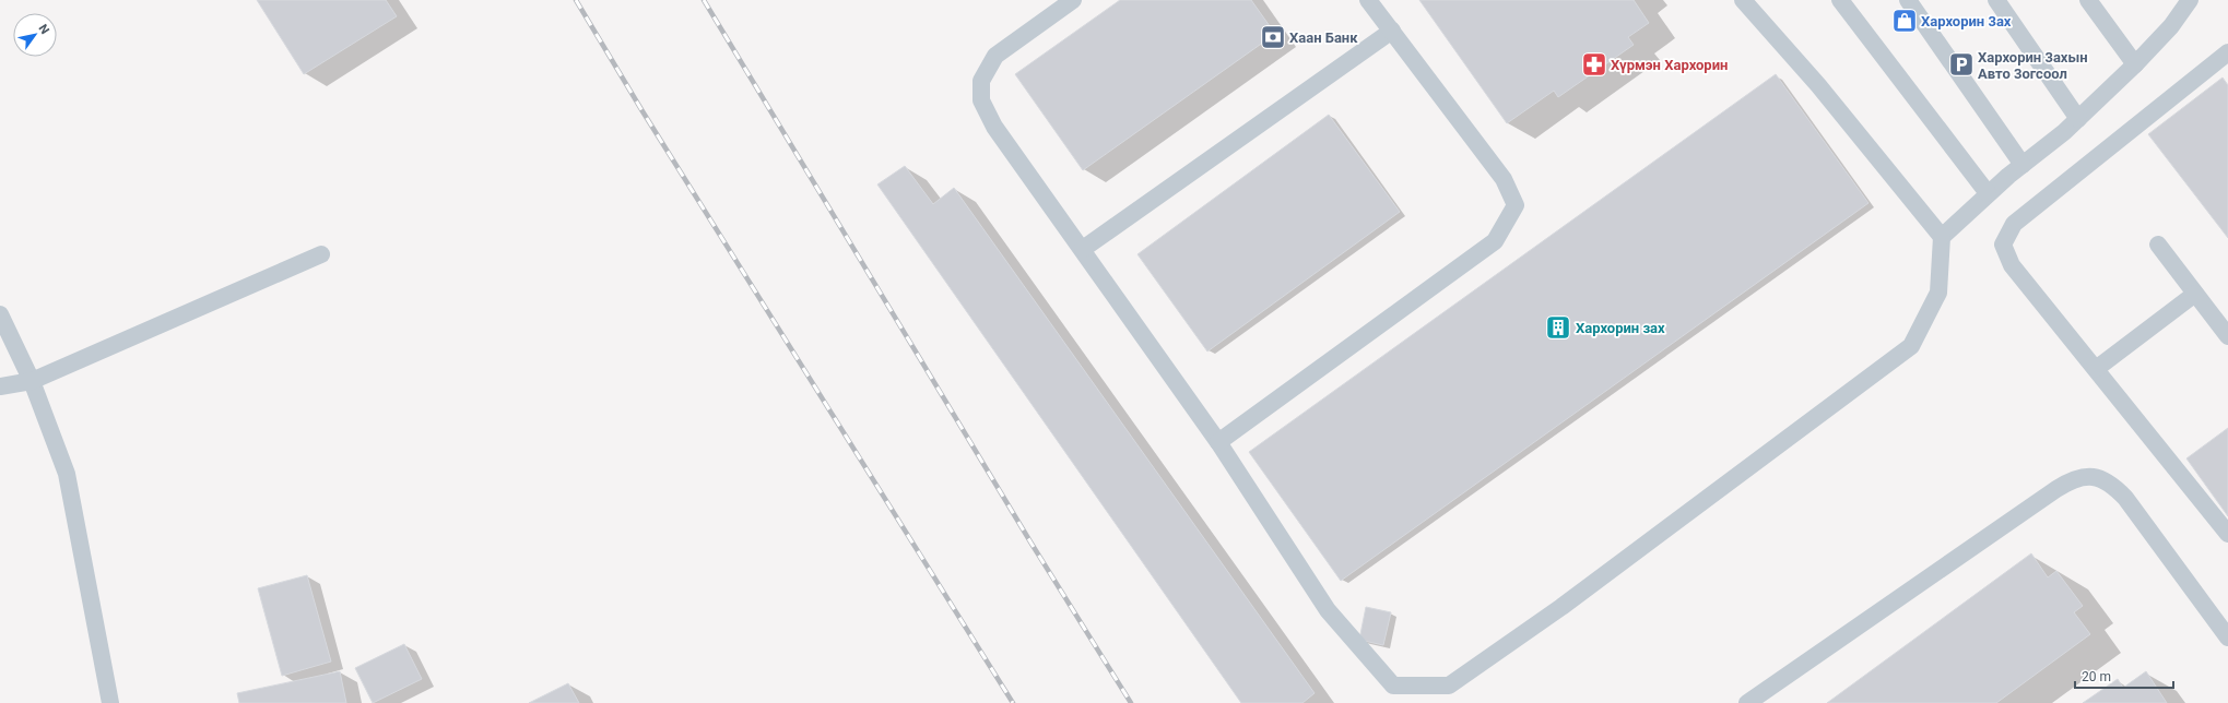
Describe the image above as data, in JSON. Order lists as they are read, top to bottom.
{
  "places": {
    "shop": ["Хархорин 3ах"],
    "bank": ["Хаан Банк"],
    "pharmacy": ["Хүрмэн Хархорин"],
    "parking": ["Хархорин 3ахын Авто 3огсоол"],
    "building": ["Хархорин зах"]
  },
  "scale_bar": "20 m",
  "north": "top right"
}
